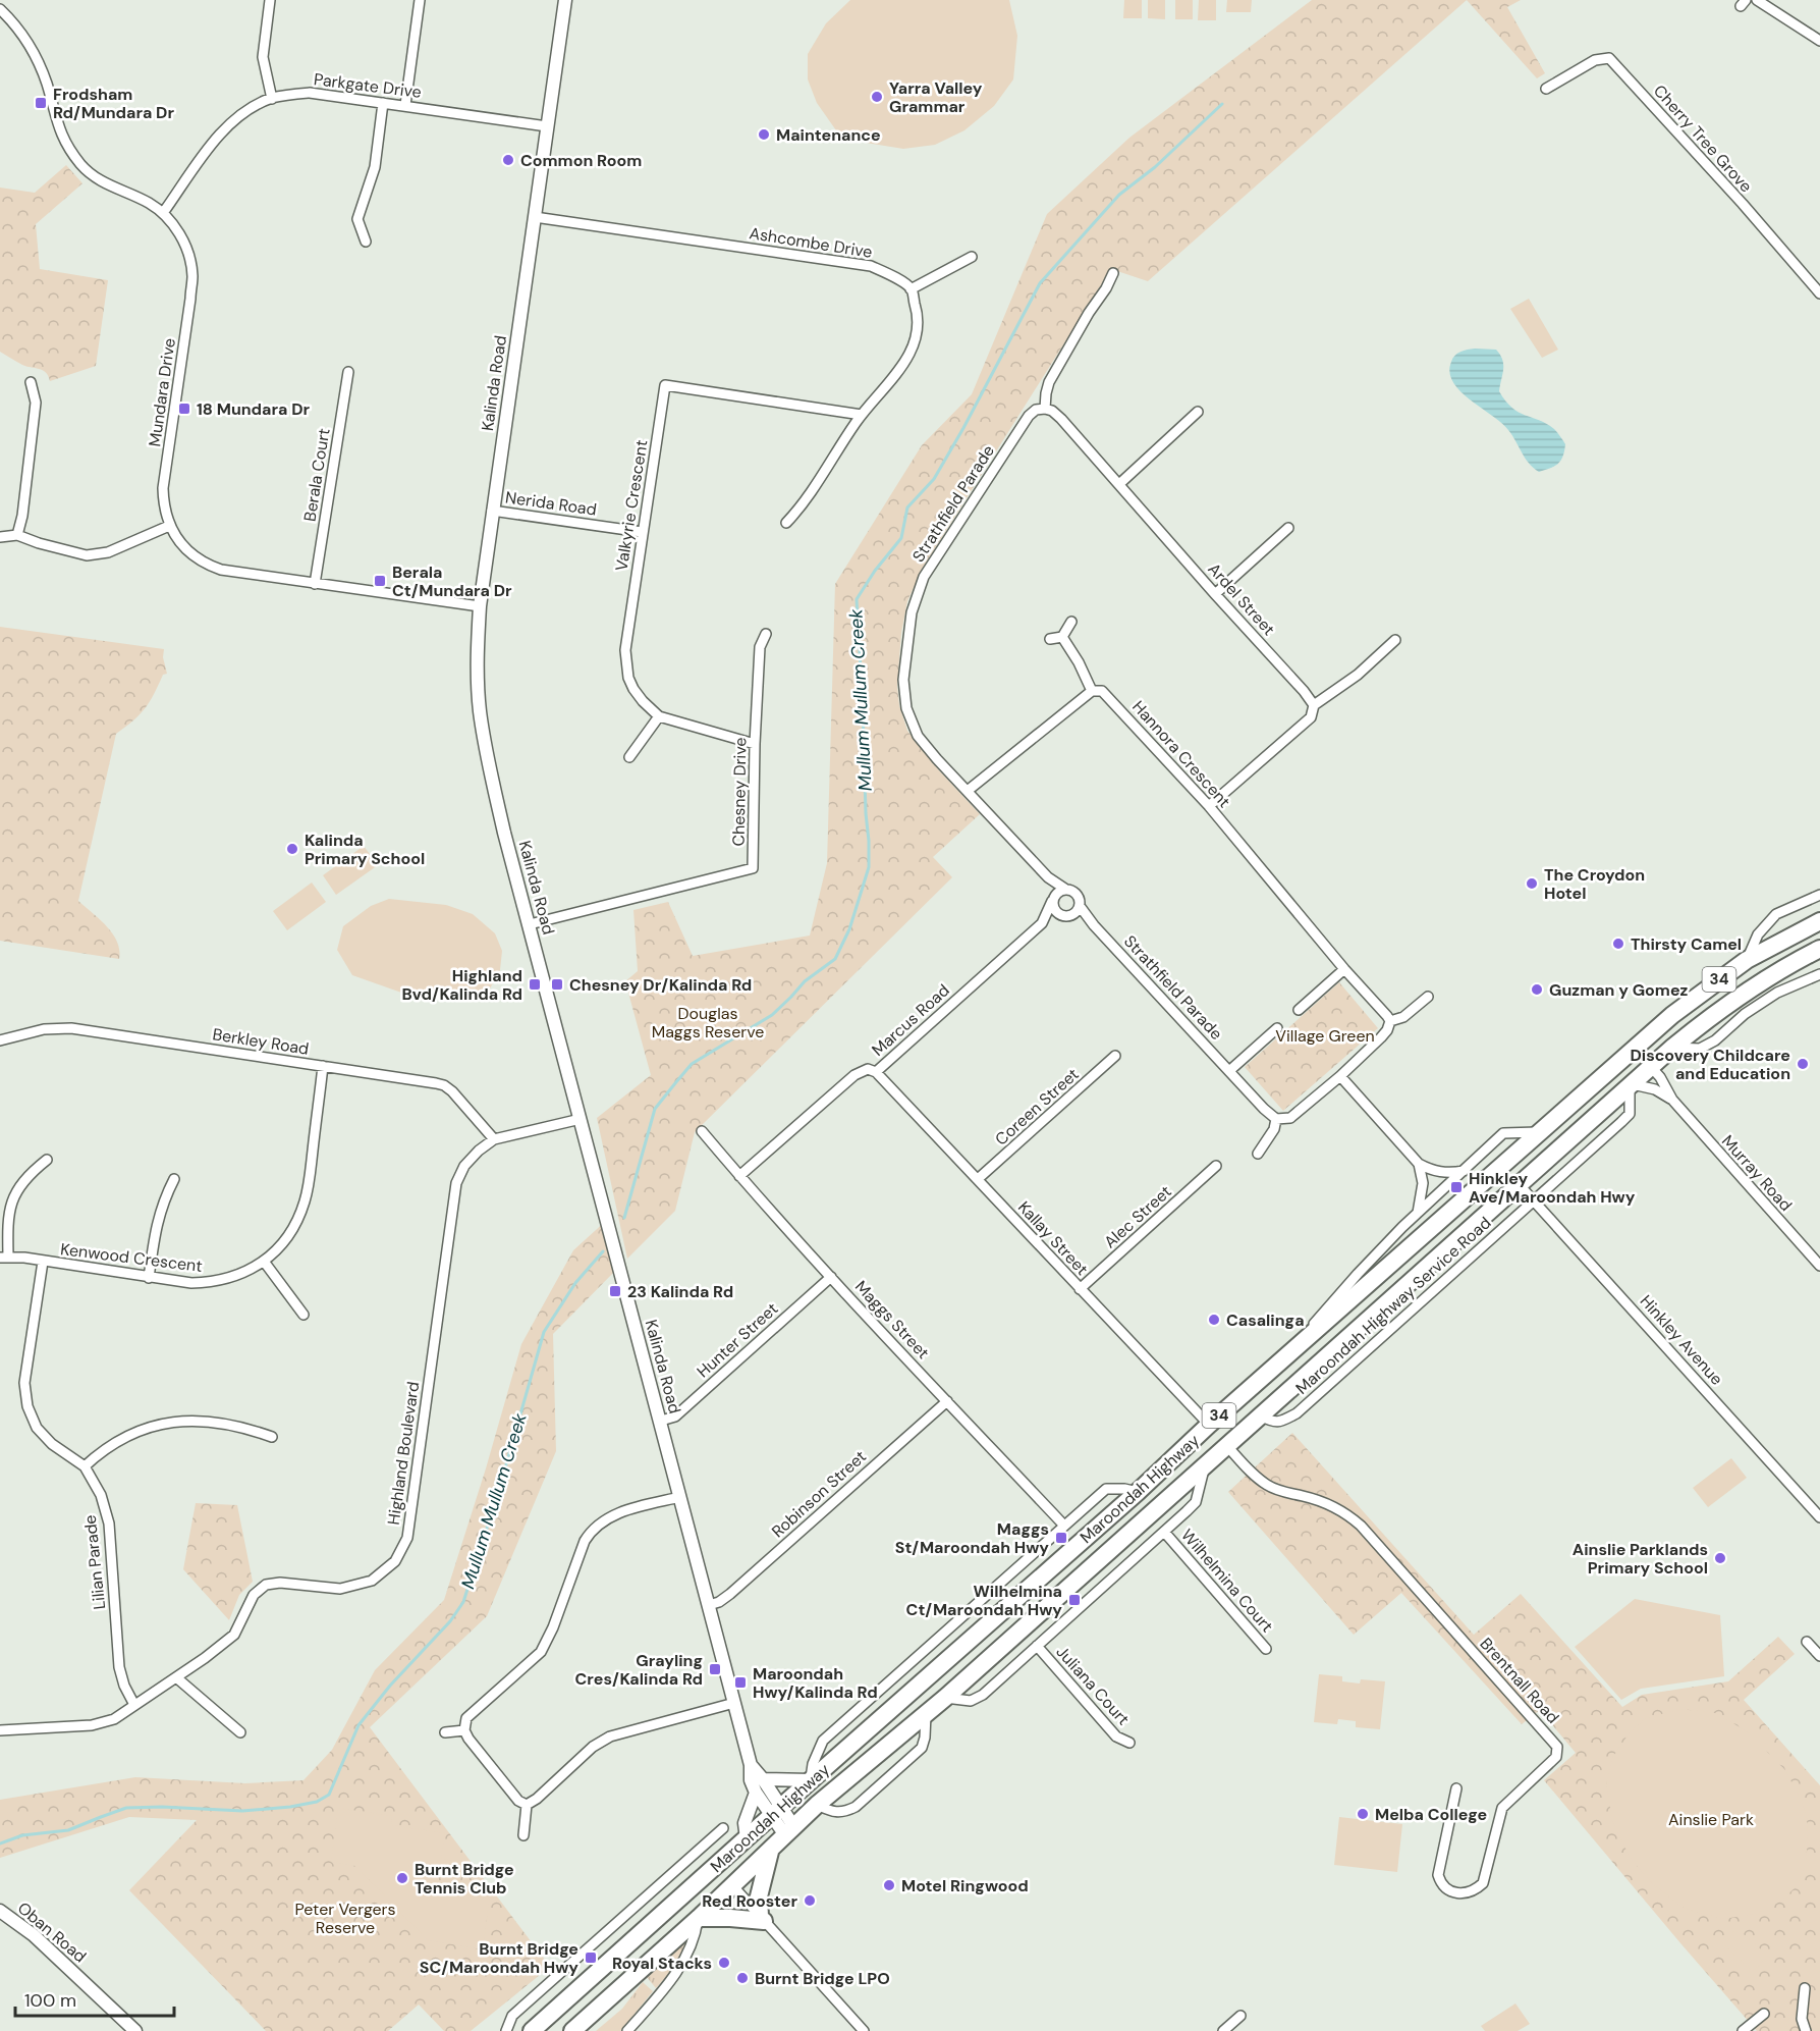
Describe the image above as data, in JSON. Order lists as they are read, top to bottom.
{
  "streets": {
    "highway": ["34", "Maroondah Highway"],
    "street": [
      "Parkgate Drive",
      "Cherry Tree Grove",
      "Ashcombe Drive",
      "Kalinda Road",
      "Mundara Drive",
      "Berala Court",
      "Nerida Road",
      "Strathfield Parade",
      "Valkyrie Crescent",
      "Ardel Street",
      "Hannora Crescent",
      "Chesney Drive",
      "Marcus Road",
      "Berkley Road",
      "Coreen Street",
      "Murray Road",
      "Alec Street",
      "Kallay Street",
      "Kenwood Crescent",
      "Maroondah Highway Service Road",
      "Maggs Street",
      "Hunter Street",
      "Hinkley Avenue",
      "Highland Boulevard",
      "Robinson Street",
      "Lilian Parade",
      "Wilhelmina Court",
      "Brentnall Road",
      "Juliana Court",
      "Oban Road"
    ]
  },
  "crossings": [
    ["Parkgate Drive", "Kalinda Road"],
    ["Parkgate Drive", "Mundara Drive"],
    ["Ashcombe Drive", "Kalinda Road"],
    ["Kalinda Road", "Mundara Drive"],
    ["Kalinda Road", "Nerida Road"],
    ["Kalinda Road", "Chesney Drive"],
    ["Kalinda Road", "Hunter Street"],
    ["Kalinda Road", "Highland Boulevard"],
    ["Kalinda Road", "Maroondah Highway"],
    ["Kalinda Road", "Robinson Street"],
    ["Mundara Drive", "Berala Court"],
    ["Nerida Road", "Valkyrie Crescent"],
    ["Strathfield Parade", "Ardel Street"],
    ["Strathfield Parade", "Marcus Road"],
    ["Valkyrie Crescent", "Chesney Drive"],
    ["Marcus Road", "Kallay Street"],
    ["Marcus Road", "Maggs Street"],
    ["Berkley Road", "Kenwood Crescent"],
    ["Berkley Road", "Highland Boulevard"],
    ["Coreen Street", "Kallay Street"],
    ["Murray Road", "Maroondah Highway Service Road"],
    ["Murray Road", "Maroondah Highway"],
    ["Alec Street", "Kallay Street"],
    ["Kallay Street", "Maroondah Highway"],
    ["Kenwood Crescent", "Lilian Parade"],
    ["Maroondah Highway Service Road", "Hinkley Avenue"],
    ["Maroondah Highway Service Road", "Maroondah Highway"],
    ["Maggs Street", "Hunter Street"],
    ["Maggs Street", "Robinson Street"],
    ["Hinkley Avenue", "Maroondah Highway"],
    ["Highland Boulevard", "Lilian Parade"],
    ["Maroondah Highway", "Brentnall Road"]
  ],
  "water": ["Mullum Mullum Creek"],
  "parks": [
    "Douglas Maggs Reserve",
    "Village Green",
    "Ainslie Park",
    "Peter Vergers Reserve"
  ],
  "places": {
    "other": [
      "Yarra Valley Grammar",
      "Maintenance",
      "Common Room",
      "Kalinda Primary School",
      "The Croydon Hotel",
      "Thirsty Camel",
      "Guzman y Gomez",
      "Discovery Childcare and Education",
      "Casalinga",
      "Ainslie Parklands Primary School",
      "Melba College",
      "Burnt Bridge Tennis Club",
      "Motel Ringwood",
      "Red Rooster",
      "Royal Stacks",
      "Burnt Bridge LPO"
    ],
    "transit": [
      "Frodsham Rd/Mundara Dr",
      "18 Mundara Dr",
      "Berala Ct/Mundara Dr",
      "Highland Bvd/Kalinda Rd",
      "Chesney Dr/Kalinda Rd",
      "Hinkley Ave/Maroondah Hwy",
      "23 Kalinda Rd",
      "Maggs St/Maroondah Hwy",
      "Wilhelmina Ct/Maroondah Hwy",
      "Grayling Cres/Kalinda Rd",
      "Maroondah Hwy/Kalinda Rd",
      "Burnt Bridge SC/Maroondah Hwy"
    ]
  },
  "scale_bar": "100 m"
}
